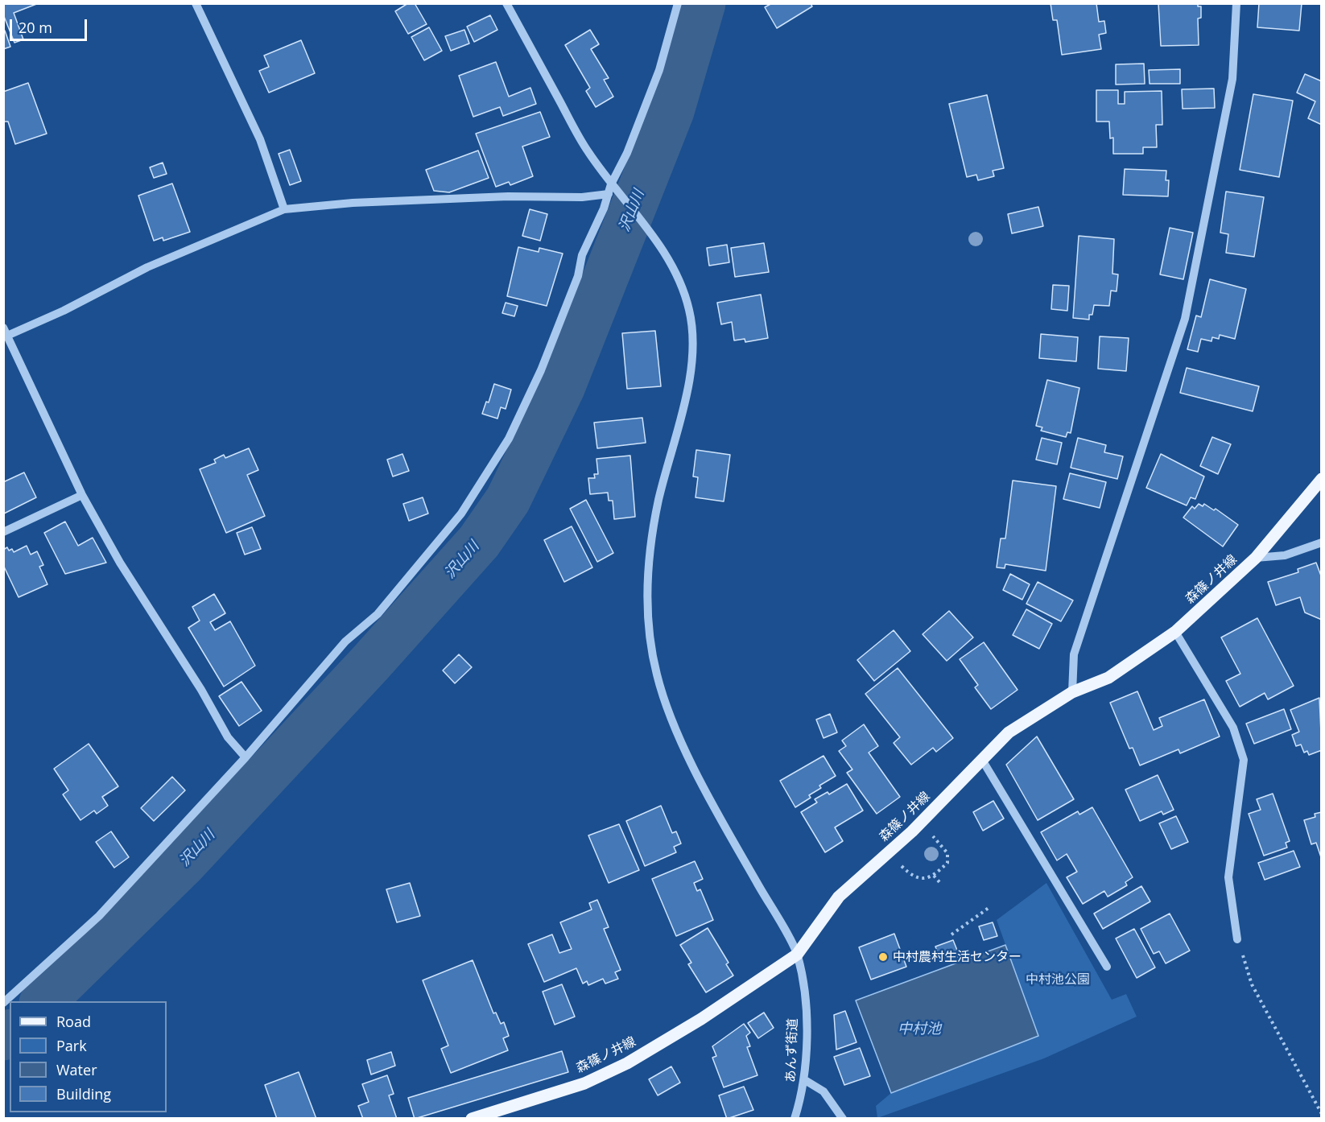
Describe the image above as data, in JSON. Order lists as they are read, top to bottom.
{
  "streets": {
    "main road": ["森篠ノ井線"],
    "street": ["あんず街道"]
  },
  "crossings": [
    ["森篠ノ井線", "あんず街道"]
  ],
  "water": ["沢山川", "中村池"],
  "parks": ["中村池公園"],
  "places": ["中村農村生活センター"],
  "legend": [
    "Road",
    "Park",
    "Water",
    "Building"
  ],
  "scale_bar": "20 m"
}
